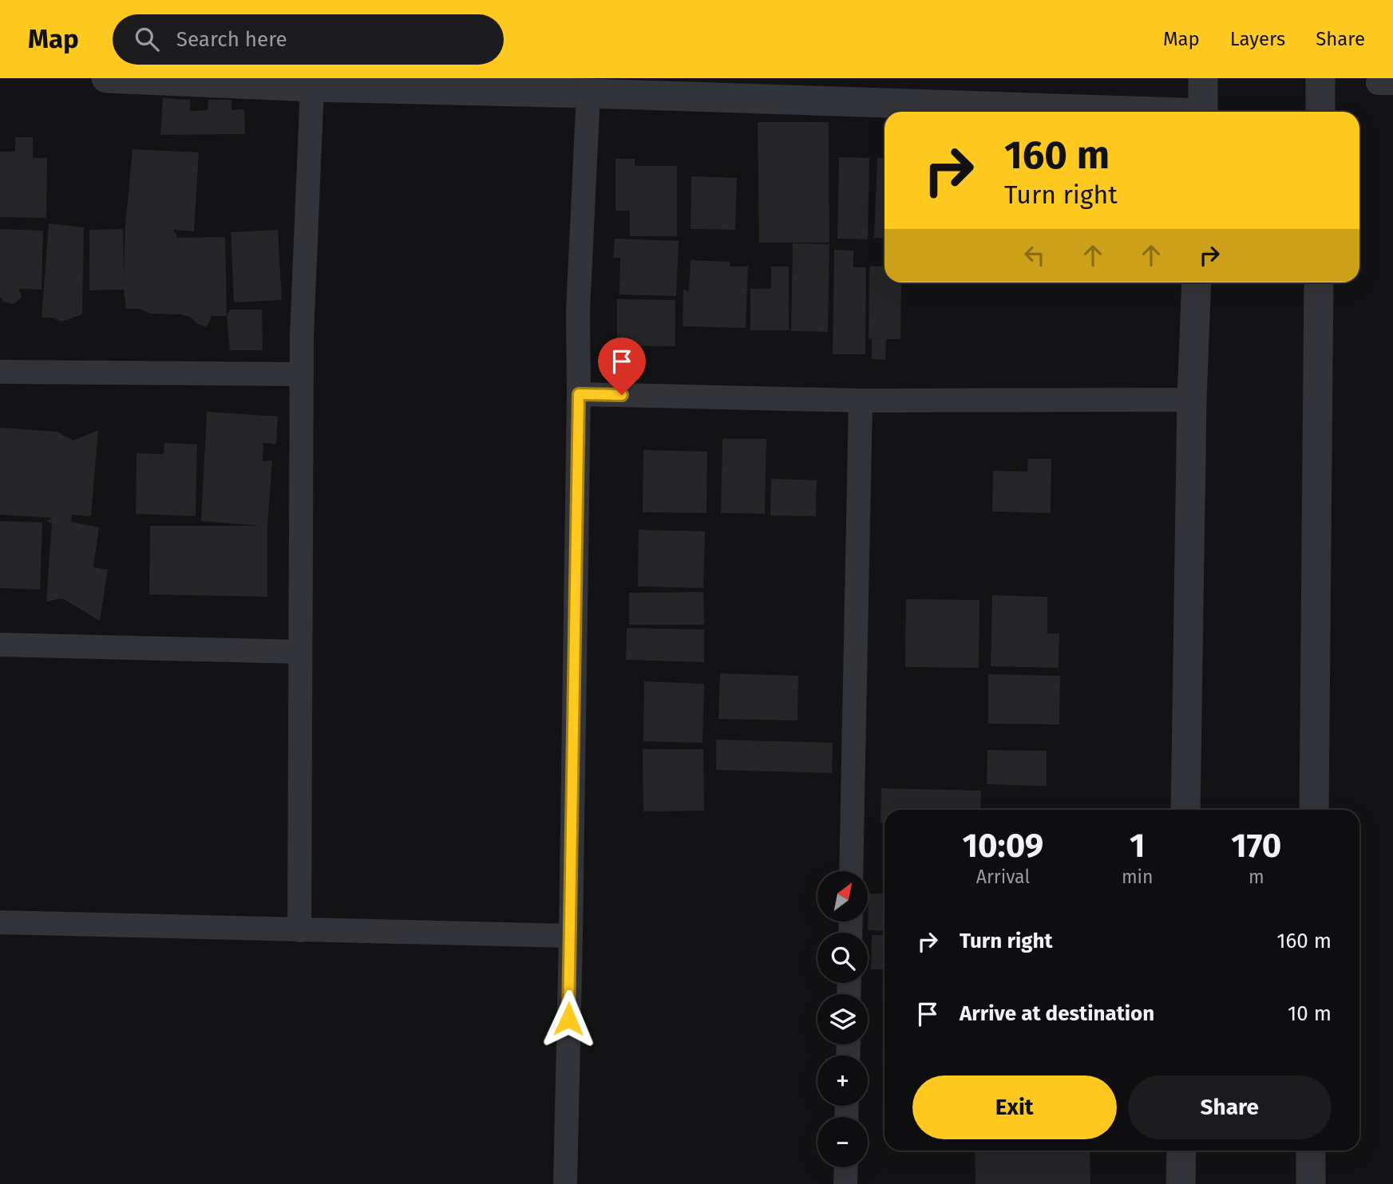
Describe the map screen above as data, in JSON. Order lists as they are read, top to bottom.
{
  "north": "top right",
  "page": {
    "header": "Map",
    "search": "Search here",
    "nav": ["Map", "Layers", "Share"],
    "turn": ["160 m", "Turn right"],
    "eta": [
      "10:09",
      "Arrival",
      "1",
      "min",
      "170",
      "m"
    ],
    "map_buttons": ["+", "−"],
    "list": [
      {
        "name": "Turn right",
        "value": "160 m"
      },
      {
        "name": "Arrive at destination",
        "value": "10 m"
      }
    ],
    "buttons": ["Exit", "Share"]
  }
}
